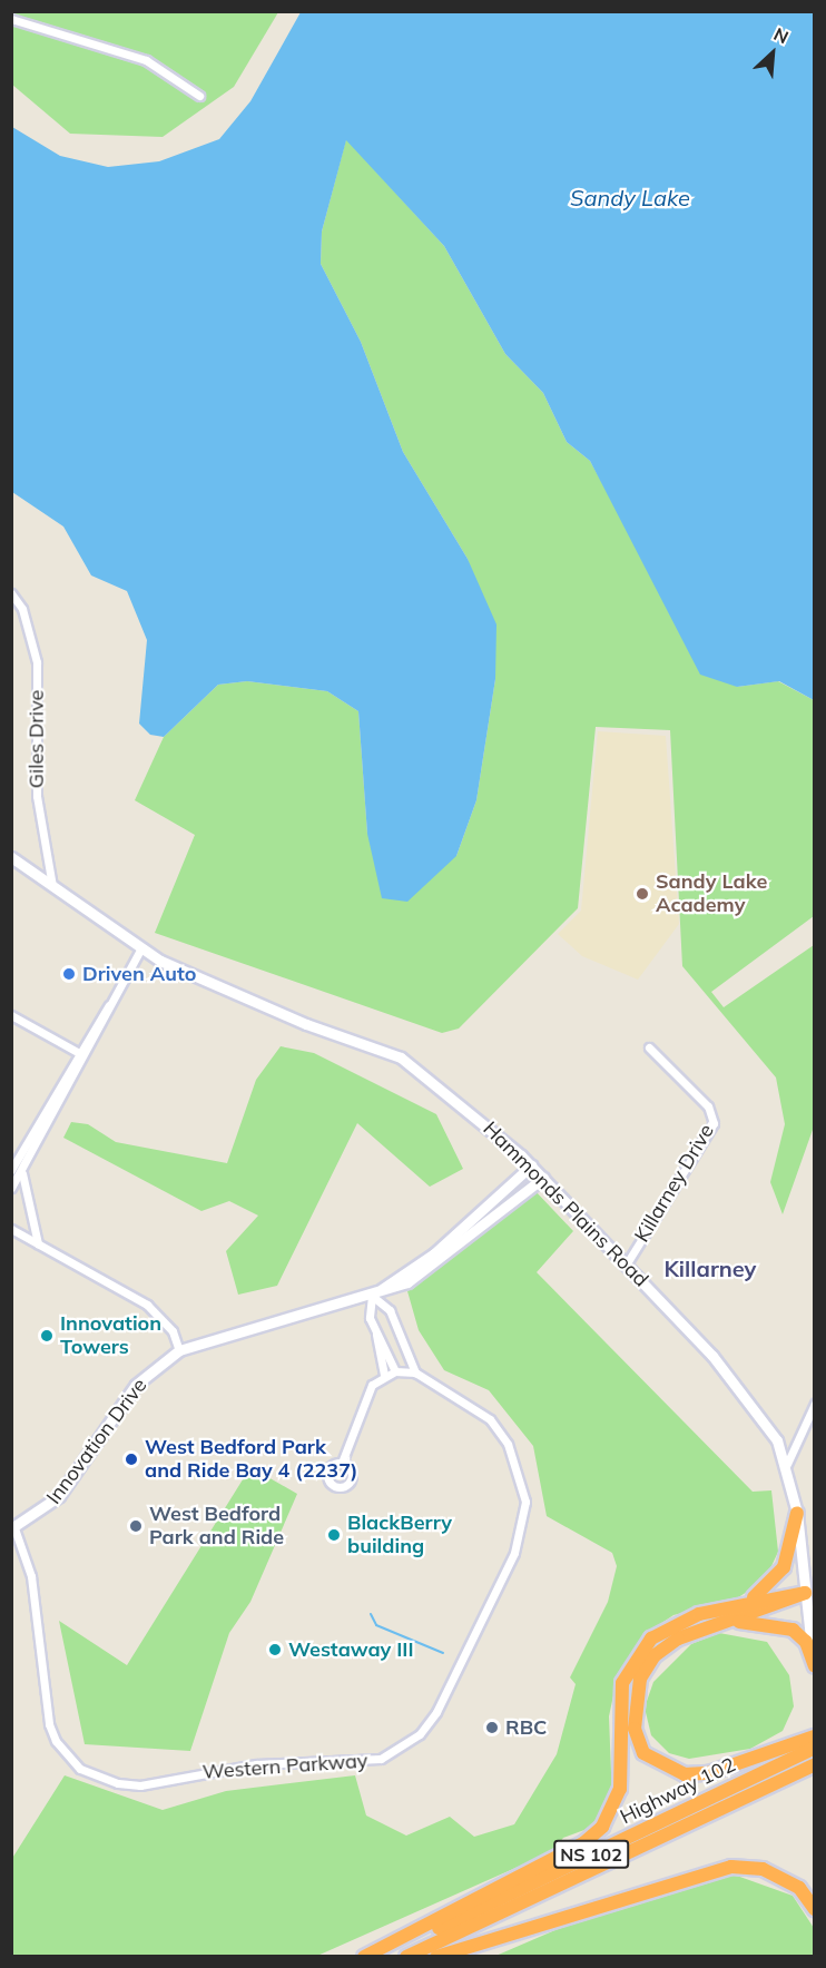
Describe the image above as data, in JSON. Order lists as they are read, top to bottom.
{
  "streets": {
    "highway": ["Highway 102", "NS 102"],
    "main road": ["Hammonds Plains Road", "Innovation Drive"],
    "street": ["Giles Drive", "Killarney Drive", "Western Parkway"]
  },
  "crossings": [
    ["Giles Drive", "Hammonds Plains Road"],
    ["Killarney Drive", "Hammonds Plains Road"],
    ["Hammonds Plains Road", "Innovation Drive"],
    ["Innovation Drive", "Western Parkway"]
  ],
  "districts": ["Killarney"],
  "water": ["Sandy Lake"],
  "places": [
    "Sandy Lake Academy",
    "Driven Auto",
    "Innovation Towers",
    "West Bedford Park and Ride Bay 4 (2237)",
    "West Bedford Park and Ride",
    "BlackBerry building",
    "Westaway III",
    "RBC"
  ],
  "north": "top right"
}
